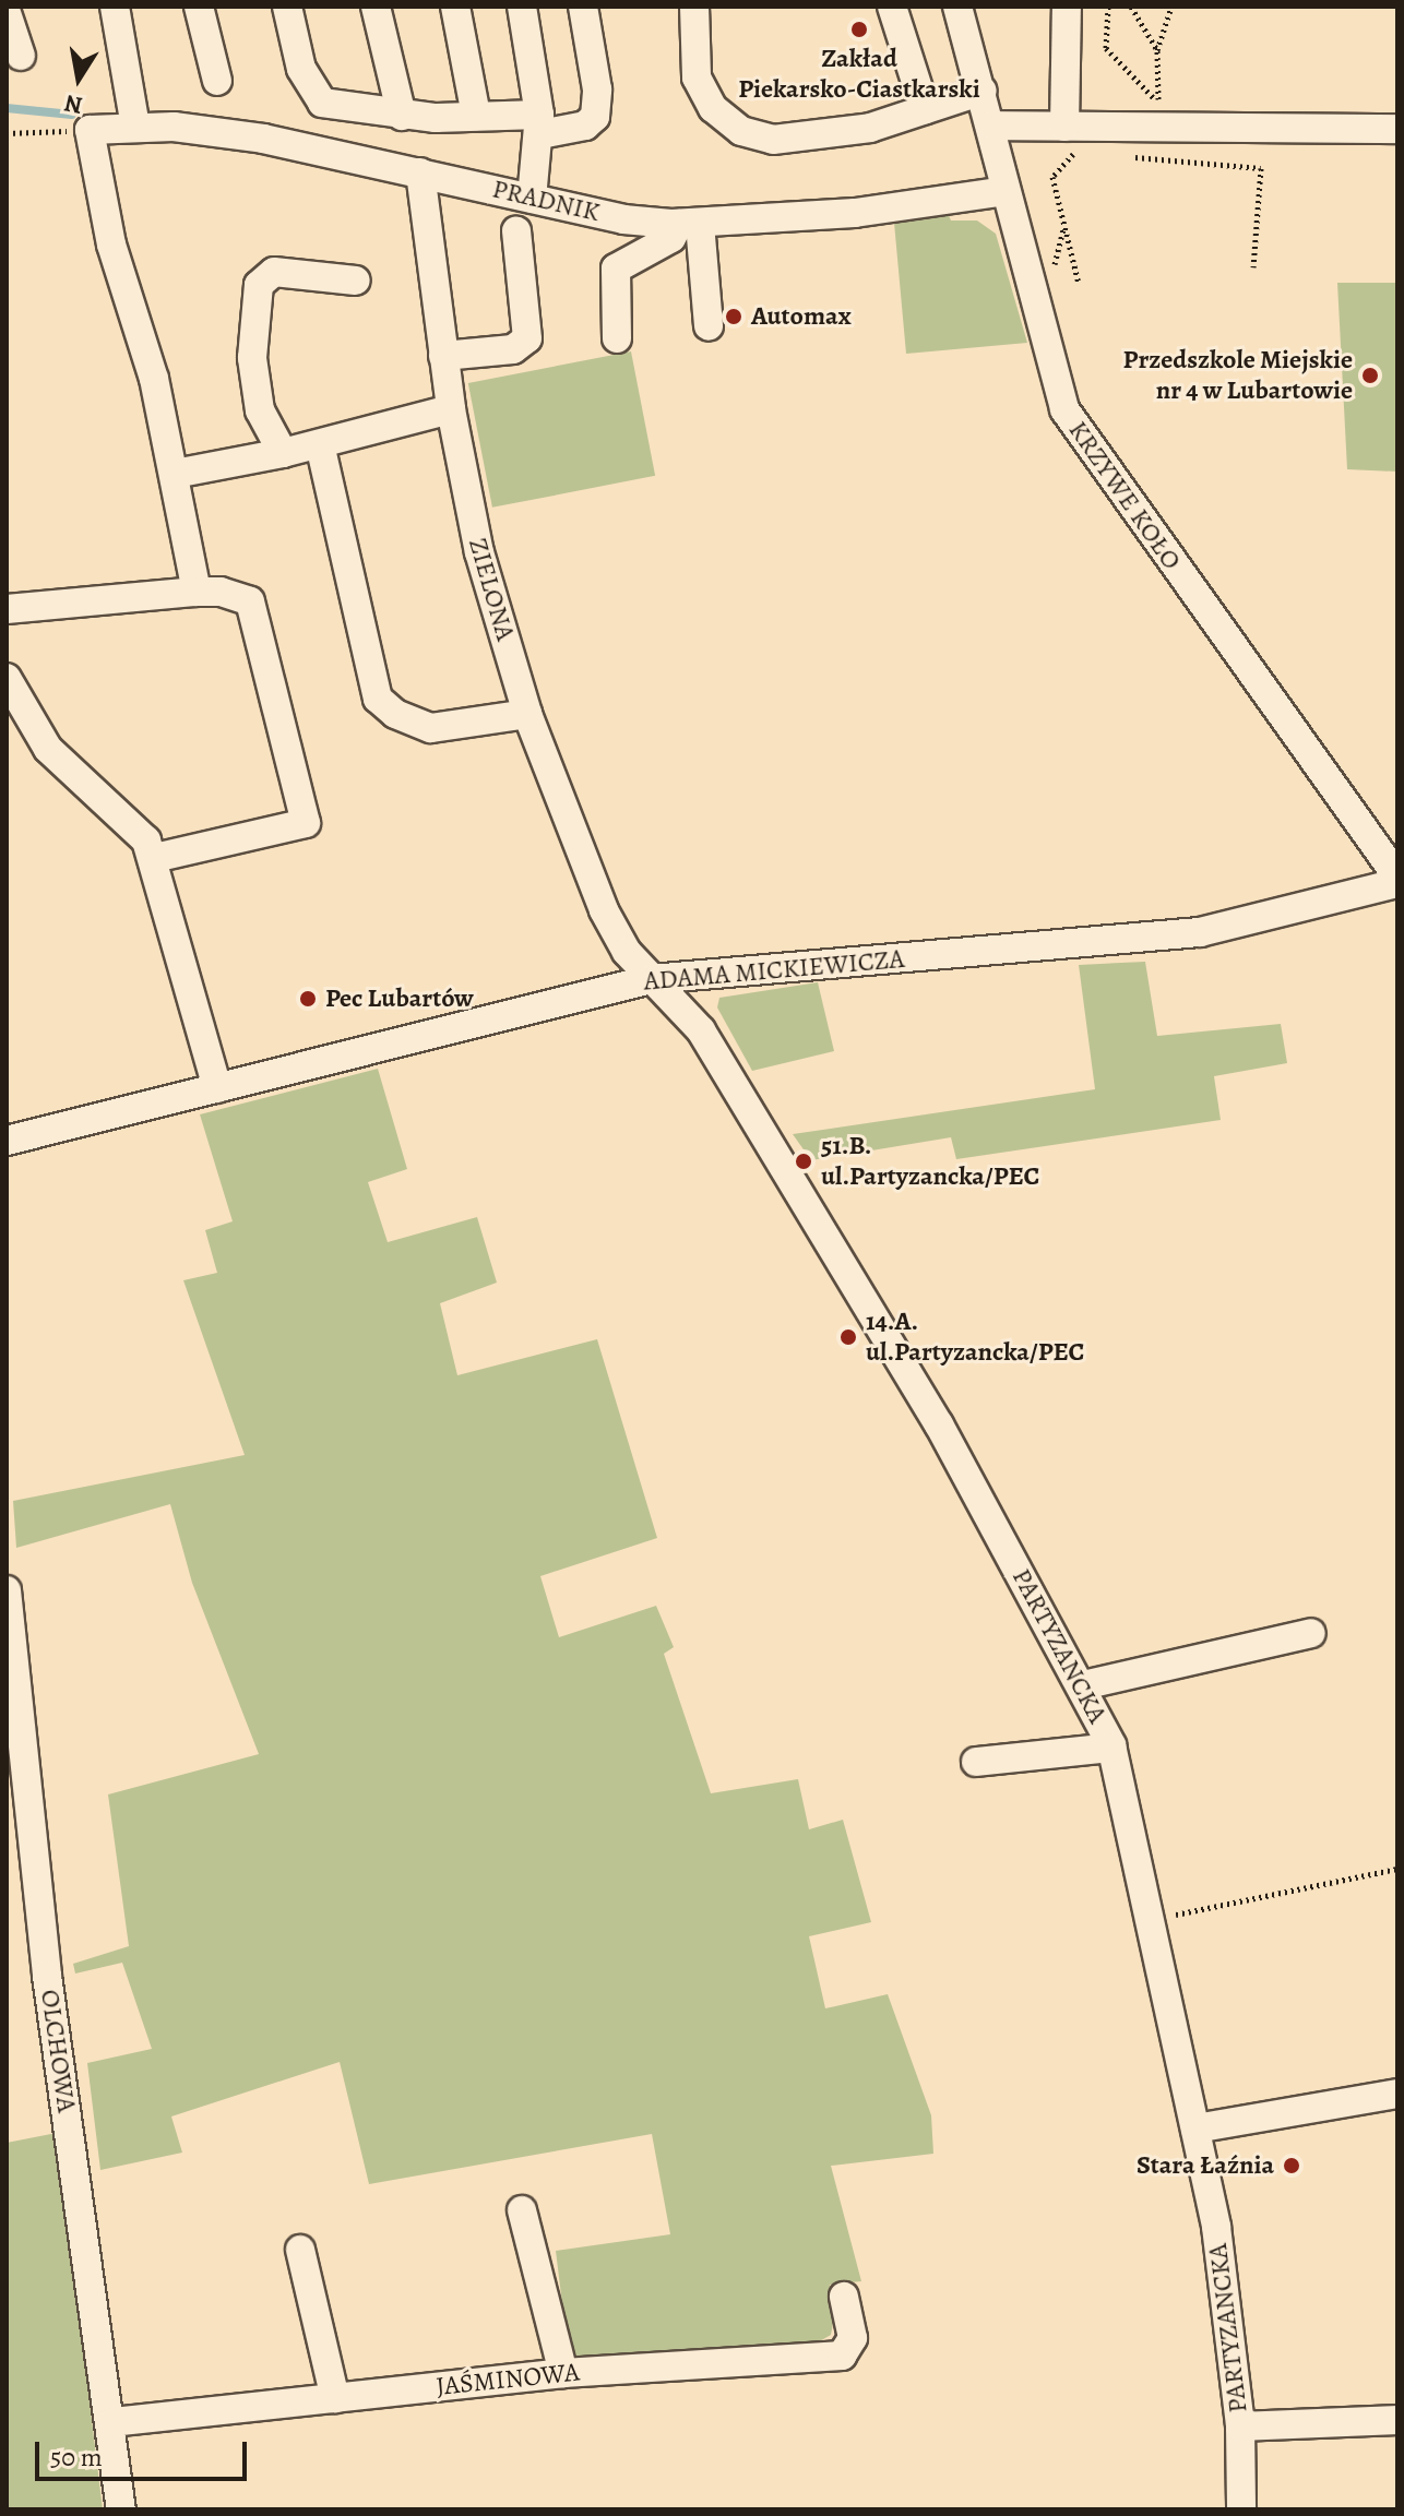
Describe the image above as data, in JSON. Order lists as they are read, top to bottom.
{
  "streets": {
    "street": [
      "PRADNIK",
      "KRZYWE KOŁO",
      "ZIELONA",
      "ADAMA MICKIEWICZA",
      "PARTYZANCKA",
      "OLCHOWA",
      "JAŚMINOWA"
    ]
  },
  "crossings": [
    ["PRADNIK", "KRZYWE KOŁO"],
    ["PRADNIK", "ZIELONA"],
    ["ZIELONA", "ADAMA MICKIEWICZA"],
    ["ZIELONA", "PARTYZANCKA"],
    ["ADAMA MICKIEWICZA", "PARTYZANCKA"],
    ["OLCHOWA", "JAŚMINOWA"]
  ],
  "places": [
    "Zakład Piekarsko-Ciastkarski",
    "Automax",
    "Przedszkole Miejskie nr 4 w Lubartowie",
    "Pec Lubartów",
    "51.B. ul.Partyzancka/PEC",
    "14.A. ul.Partyzancka/PEC",
    "Stara Łaźnia"
  ],
  "scale_bar": "50 m",
  "north": "bottom"
}
